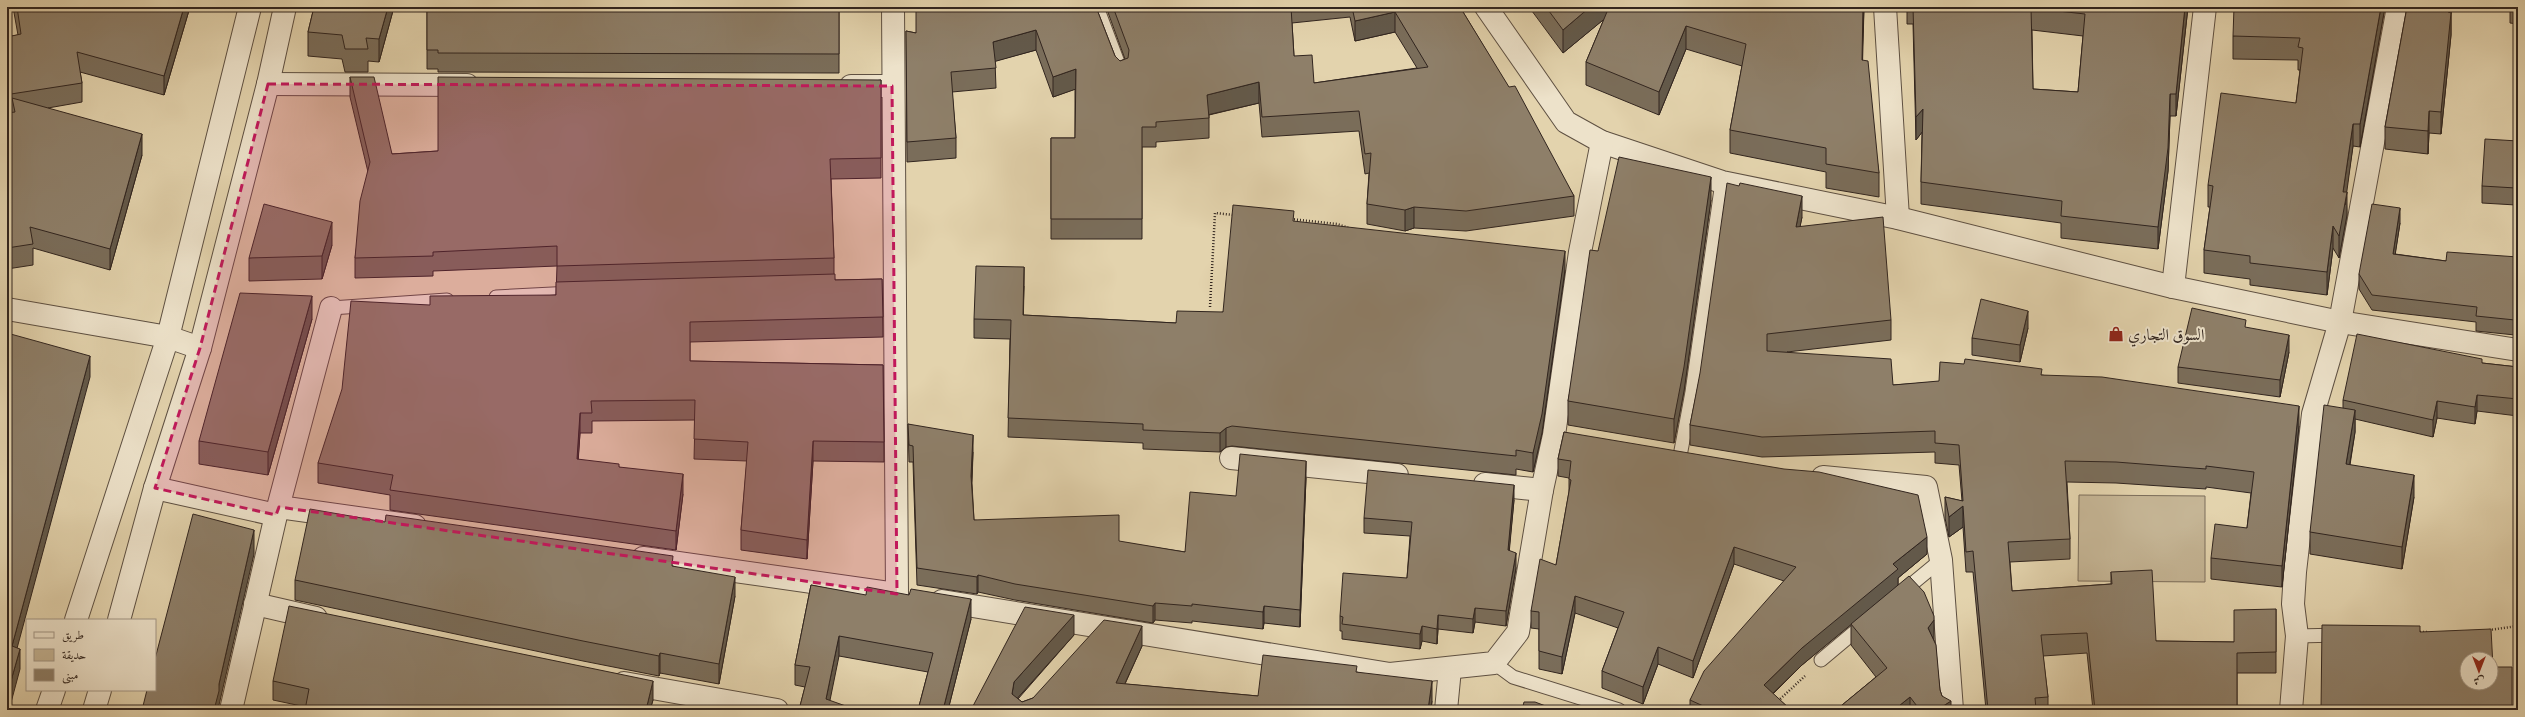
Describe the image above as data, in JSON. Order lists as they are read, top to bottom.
{
  "places": {
    "shop": ["السوق التجاري"]
  },
  "legend": ["طريق", "حديقة", "مبنى"],
  "north": "bottom"
}
